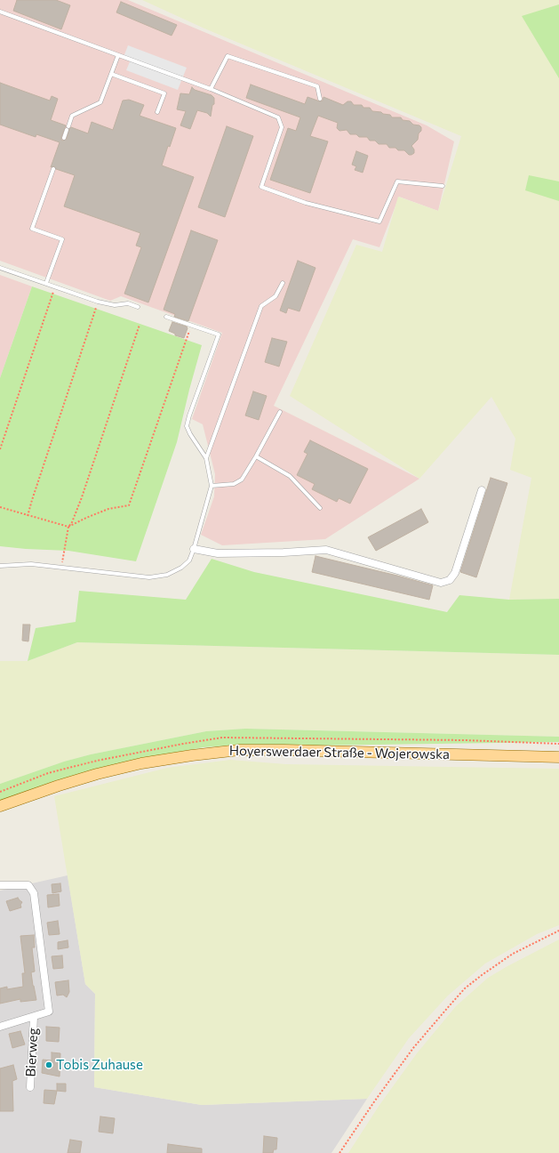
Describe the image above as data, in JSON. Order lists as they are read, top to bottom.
{
  "streets": {
    "main road": ["Hoyerswerdaer Straße - Wojerowska"],
    "street": ["Bierweg"]
  },
  "places": ["Tobis Zuhause"]
}
